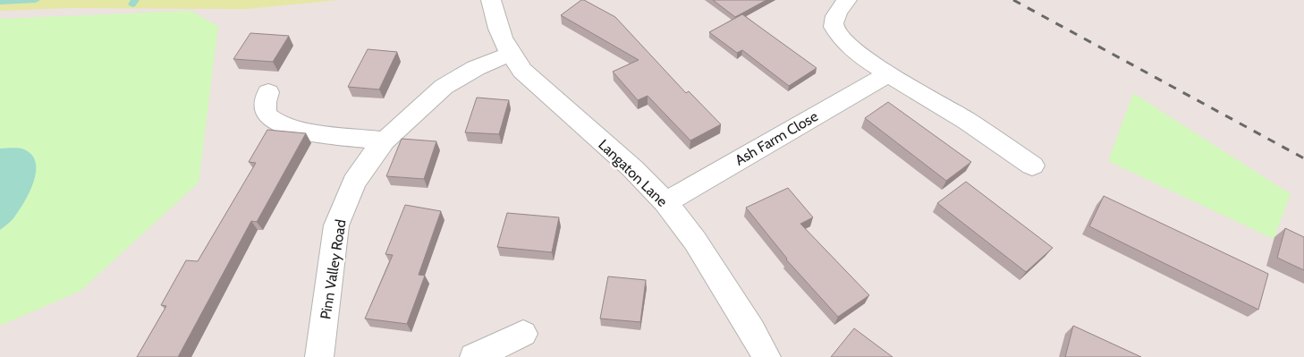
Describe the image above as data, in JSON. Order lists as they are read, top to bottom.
{
  "streets": {
    "street": ["Ash Farm Close", "Langaton Lane", "Pinn Valley Road"]
  },
  "crossings": [
    ["Ash Farm Close", "Langaton Lane"],
    ["Langaton Lane", "Pinn Valley Road"]
  ]
}
